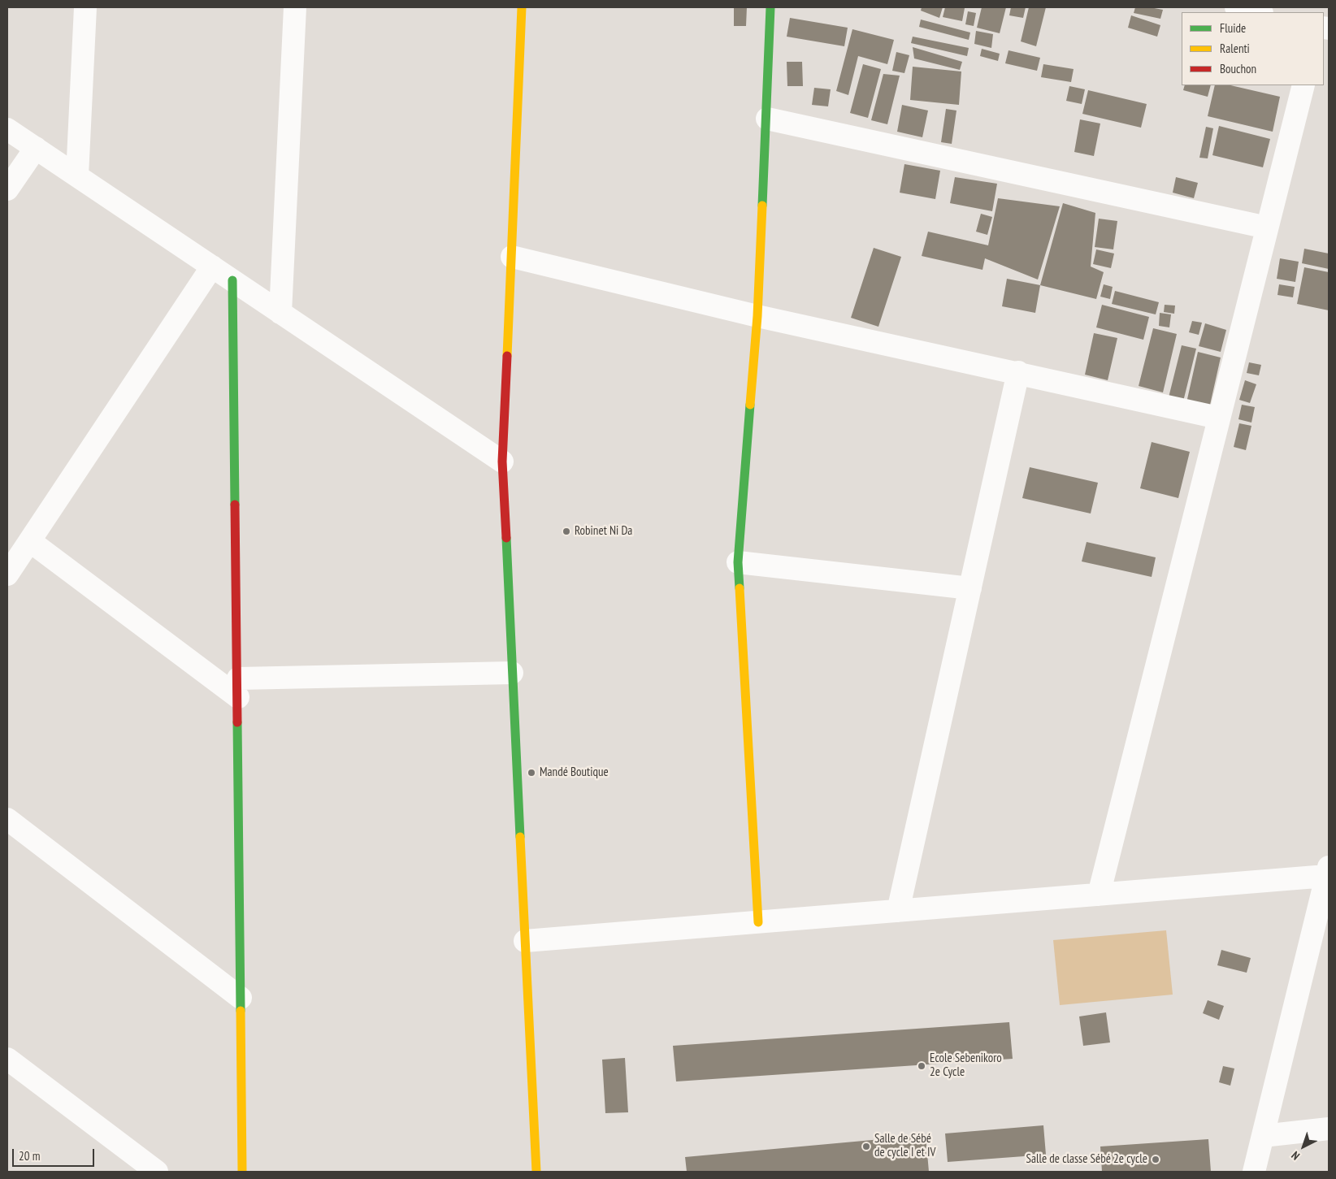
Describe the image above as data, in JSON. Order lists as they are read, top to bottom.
{
  "places": [
    "Robinet Ni Da",
    "Mandé Boutique",
    "Ecole Sebenikoro 2e Cycle",
    "Salle de Sébé de cycle I et IV",
    "Salle de classe Sébé 2e cycle"
  ],
  "legend": ["Fluide", "Ralenti", "Bouchon"],
  "scale_bar": "20 m",
  "north": "bottom left"
}
